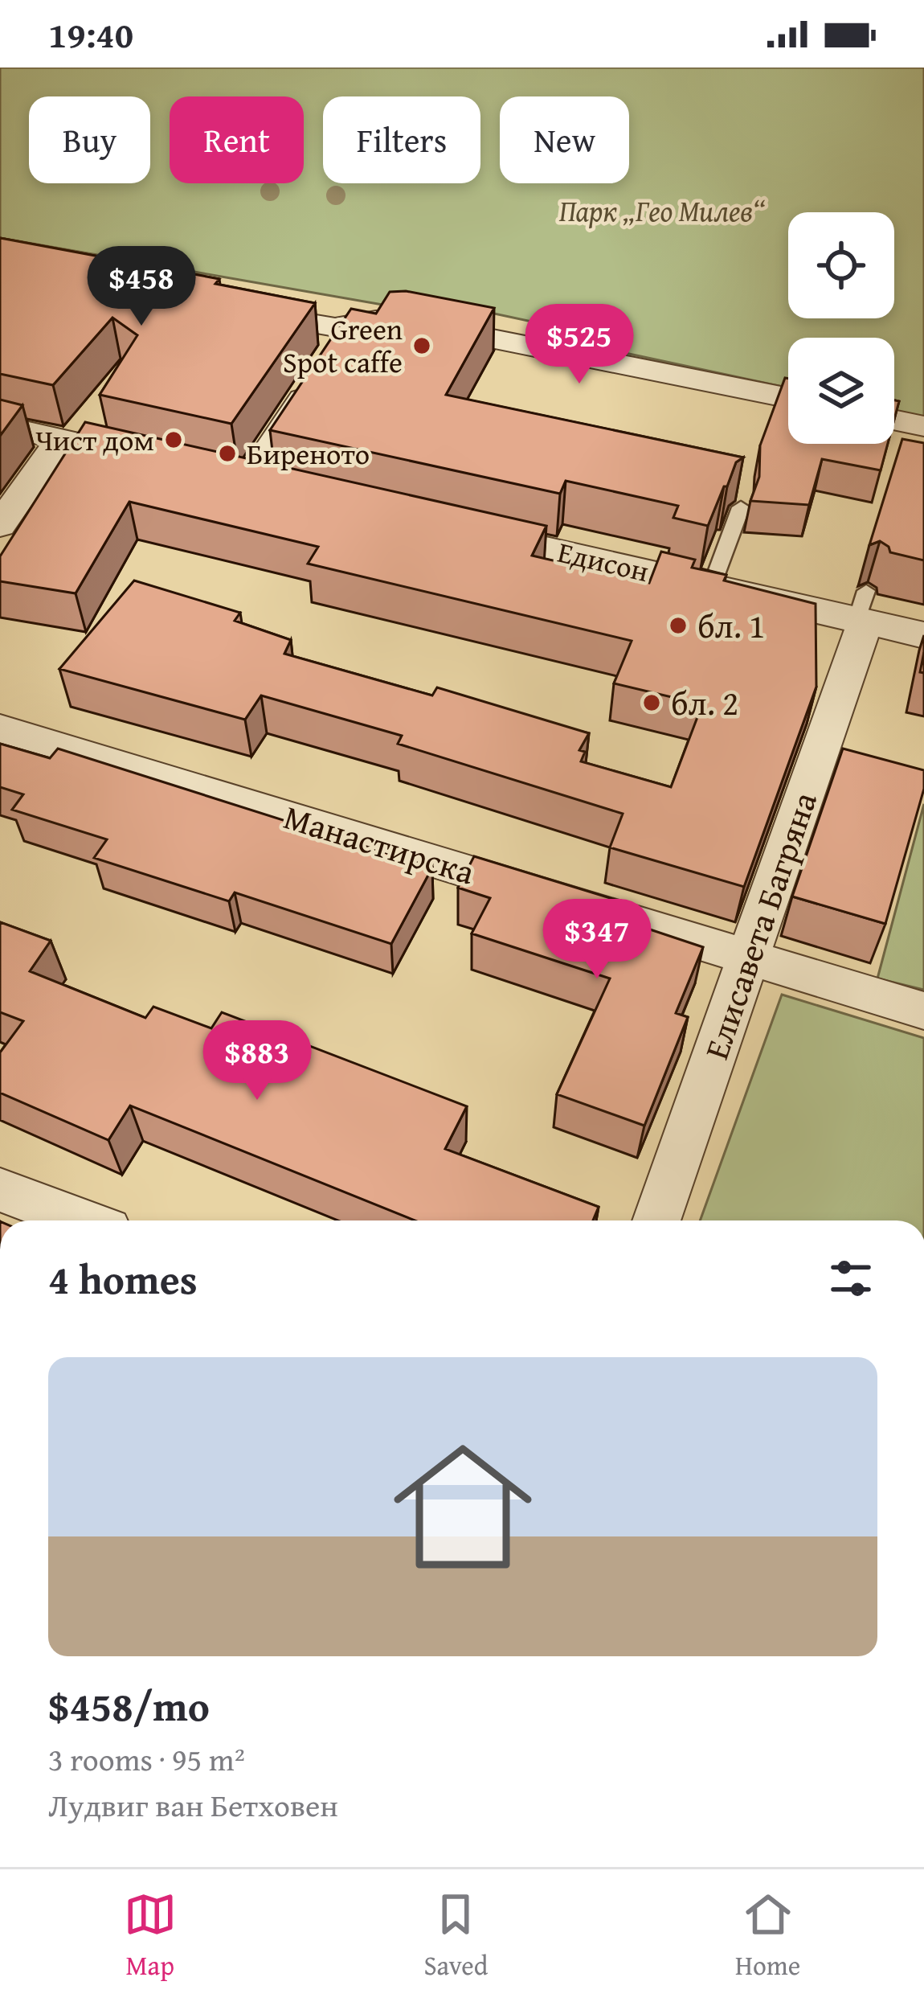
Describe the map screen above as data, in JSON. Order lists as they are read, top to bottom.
{
  "streets": {
    "street": ["Едисон", "Манастирска", "Елисавета Багряна"]
  },
  "crossings": [
    ["Едисон", "Елисавета Багряна"],
    ["Манастирска", "Елисавета Багряна"]
  ],
  "parks": ["Парк „Гео Милев“"],
  "places": [
    "Green Spot caffe",
    "Чист дом",
    "Биреното",
    "бл. 1",
    "бл. 2"
  ],
  "page": {
    "status": "19:40",
    "chip": [
      "Buy",
      "Rent",
      "Filters",
      "New"
    ],
    "price": [
      "$458",
      "$525",
      "$347",
      "$883"
    ],
    "heading": "4 homes",
    "list": [
      {
        "name": "$458/mo",
        "note": "3 rooms · 95 m² · Лудвиг ван Бетховен"
      }
    ],
    "tabs": ["Map", "Saved", "Home"]
  }
}
